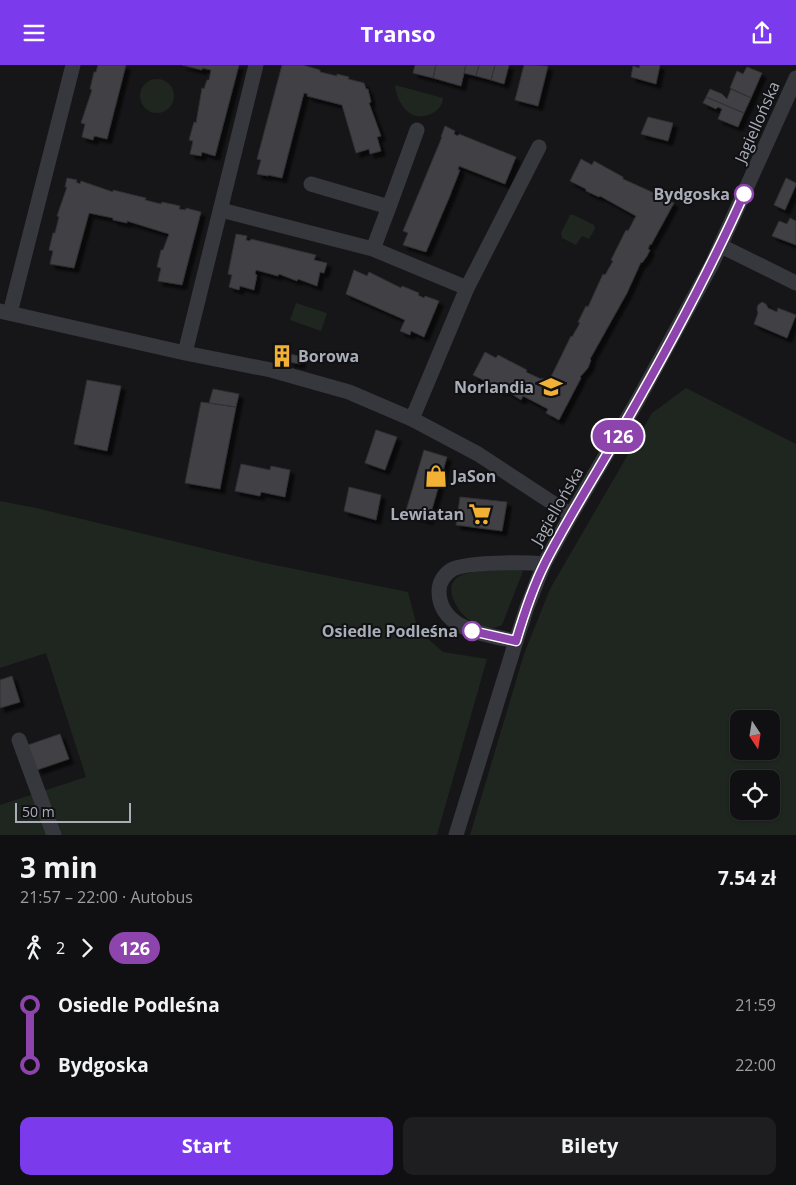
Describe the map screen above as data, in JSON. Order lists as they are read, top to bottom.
{
  "streets": {
    "street": ["Jagiellońska"]
  },
  "places": {
    "other": ["Bydgoska", "Osiedle Podleśna"],
    "building": ["Borowa"],
    "school or university": ["Norlandia"],
    "shop": ["JaSon"],
    "supermarket": ["Lewiatan"]
  },
  "lines": ["bus line 126"],
  "scale_bar": "50 m",
  "north": "bottom",
  "page": {
    "header": "Transo",
    "on_map": "126",
    "scale": "50 m",
    "heading": ["3 min", "21:57 – 22:00 · Autobus", "7.54 zł"],
    "legs": ["2", "126"],
    "list": [
      {
        "name": "Osiedle Podleśna",
        "value": "21:59"
      },
      {
        "name": "Bydgoska",
        "value": "22:00"
      }
    ],
    "buttons": ["Start", "Bilety"]
  }
}
